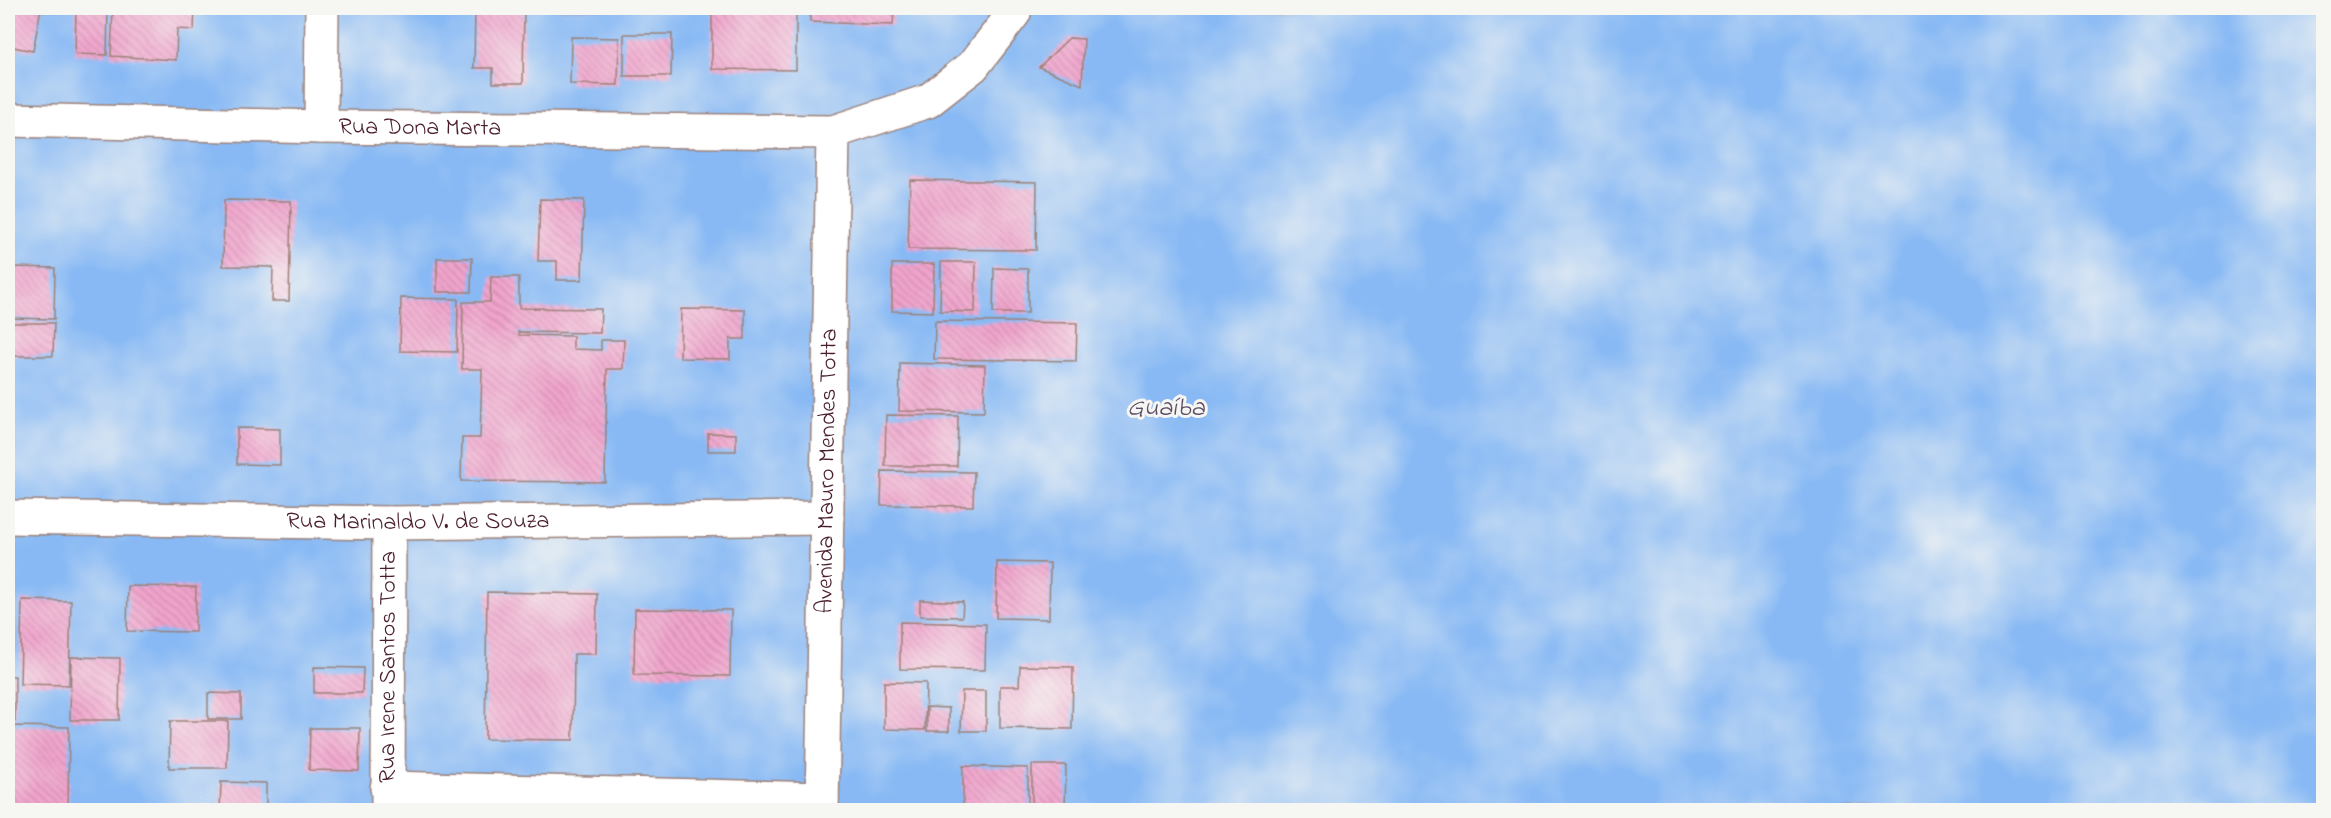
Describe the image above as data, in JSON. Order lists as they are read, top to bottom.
{
  "streets": {
    "street": [
      "Rua Dona Marta",
      "Avenida Mauro Mendes Totta",
      "Rua Marinaldo V. de Souza",
      "Rua Irene Santos Totta"
    ]
  },
  "crossings": [
    ["Rua Dona Marta", "Avenida Mauro Mendes Totta"],
    ["Avenida Mauro Mendes Totta", "Rua Marinaldo V. de Souza"],
    ["Rua Marinaldo V. de Souza", "Rua Irene Santos Totta"]
  ],
  "water": ["Guaíba"]
}
